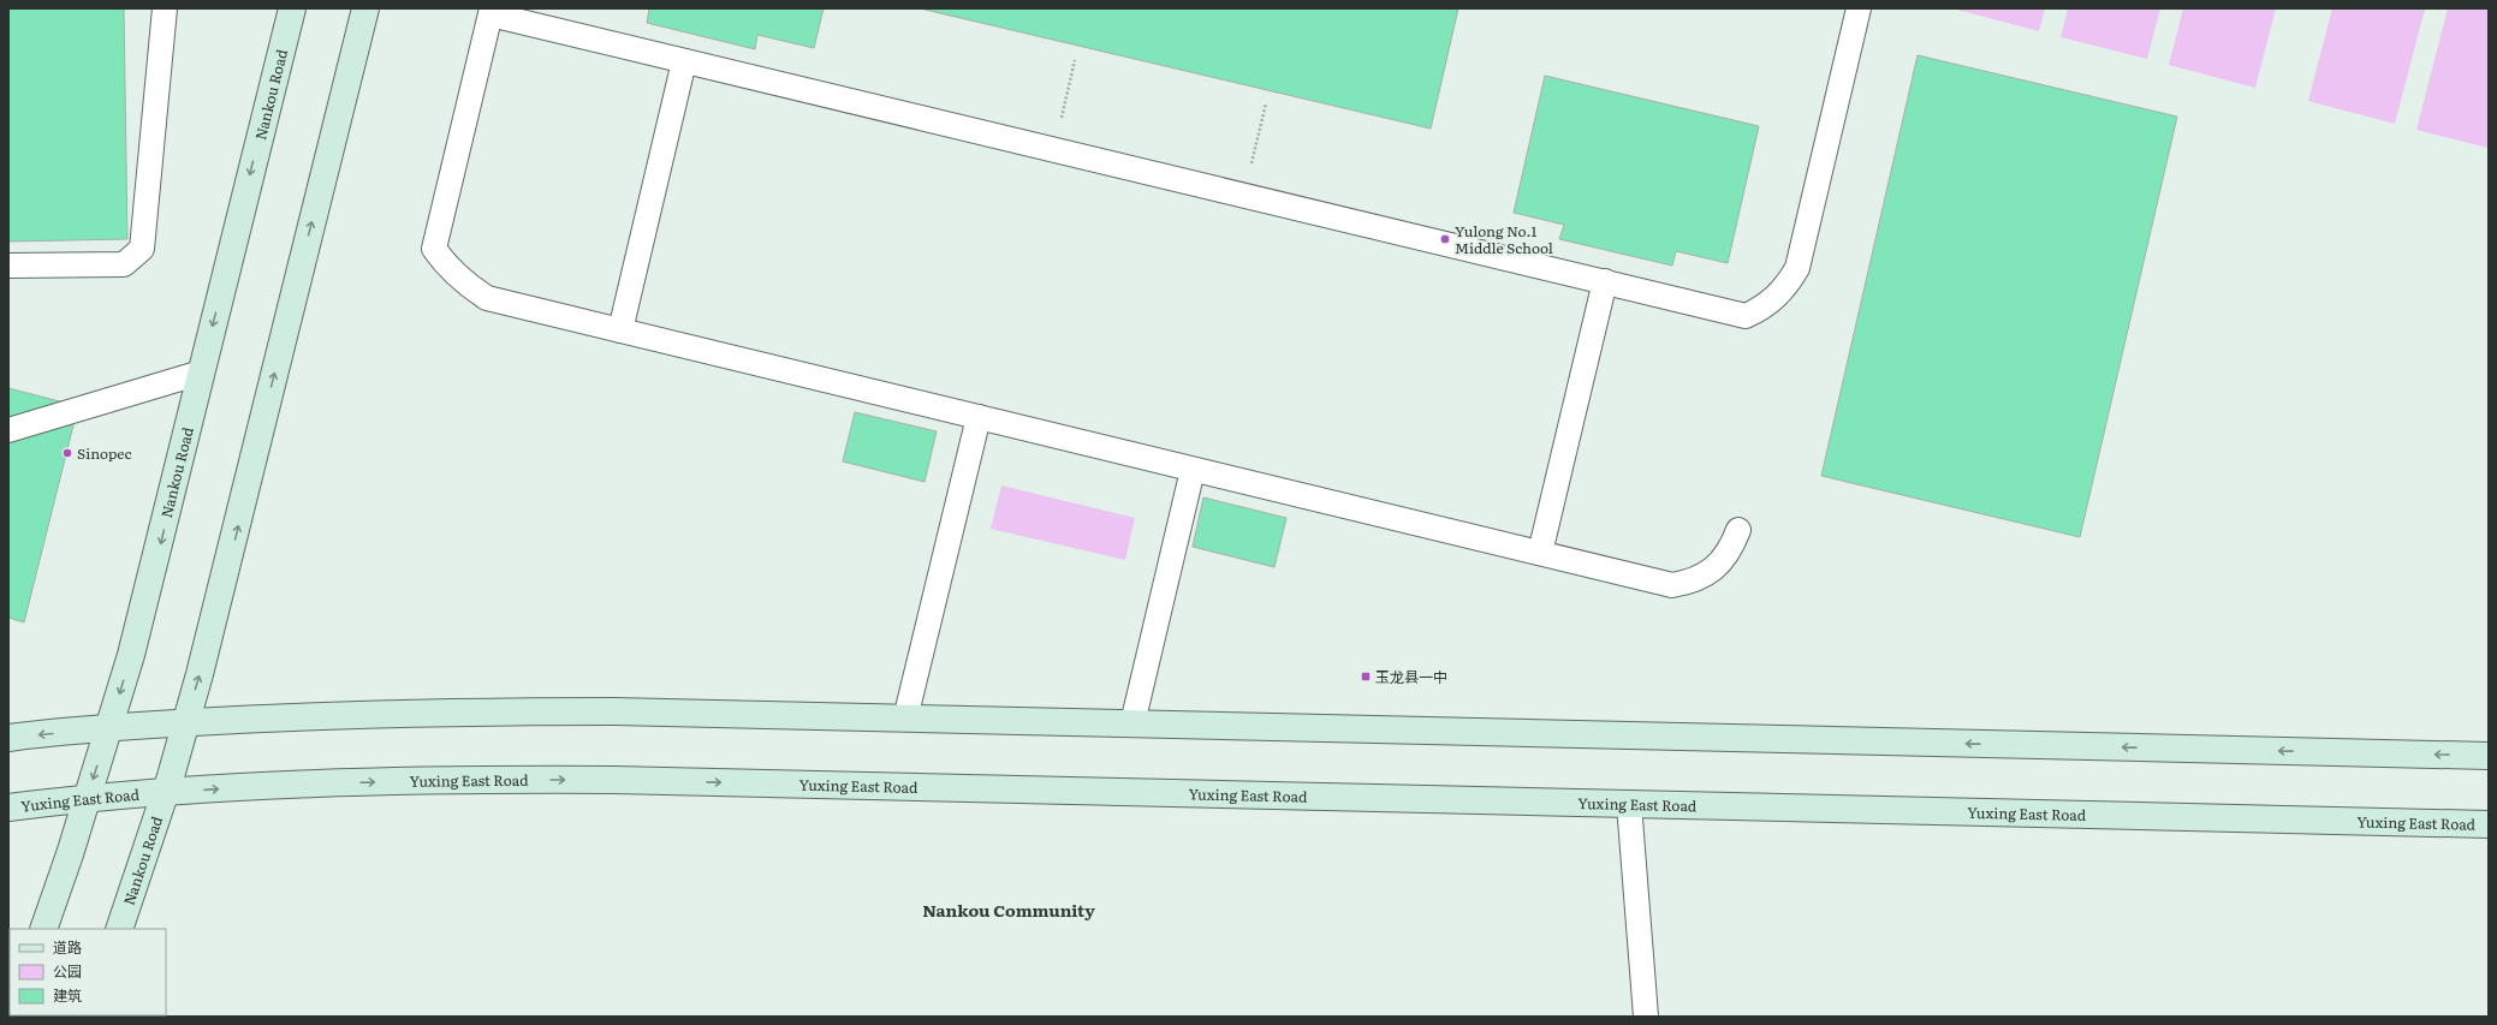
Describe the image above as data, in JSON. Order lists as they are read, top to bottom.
{
  "streets": {
    "main road": ["Nankou Road", "Yuxing East Road"]
  },
  "crossings": [
    ["Nankou Road", "Yuxing East Road"]
  ],
  "districts": ["Nankou Community"],
  "places": {
    "other": ["Yulong No.1 Middle School", "Sinopec"],
    "transit": ["玉龙县一中"]
  },
  "legend": ["道路", "公园", "建筑"]
}
